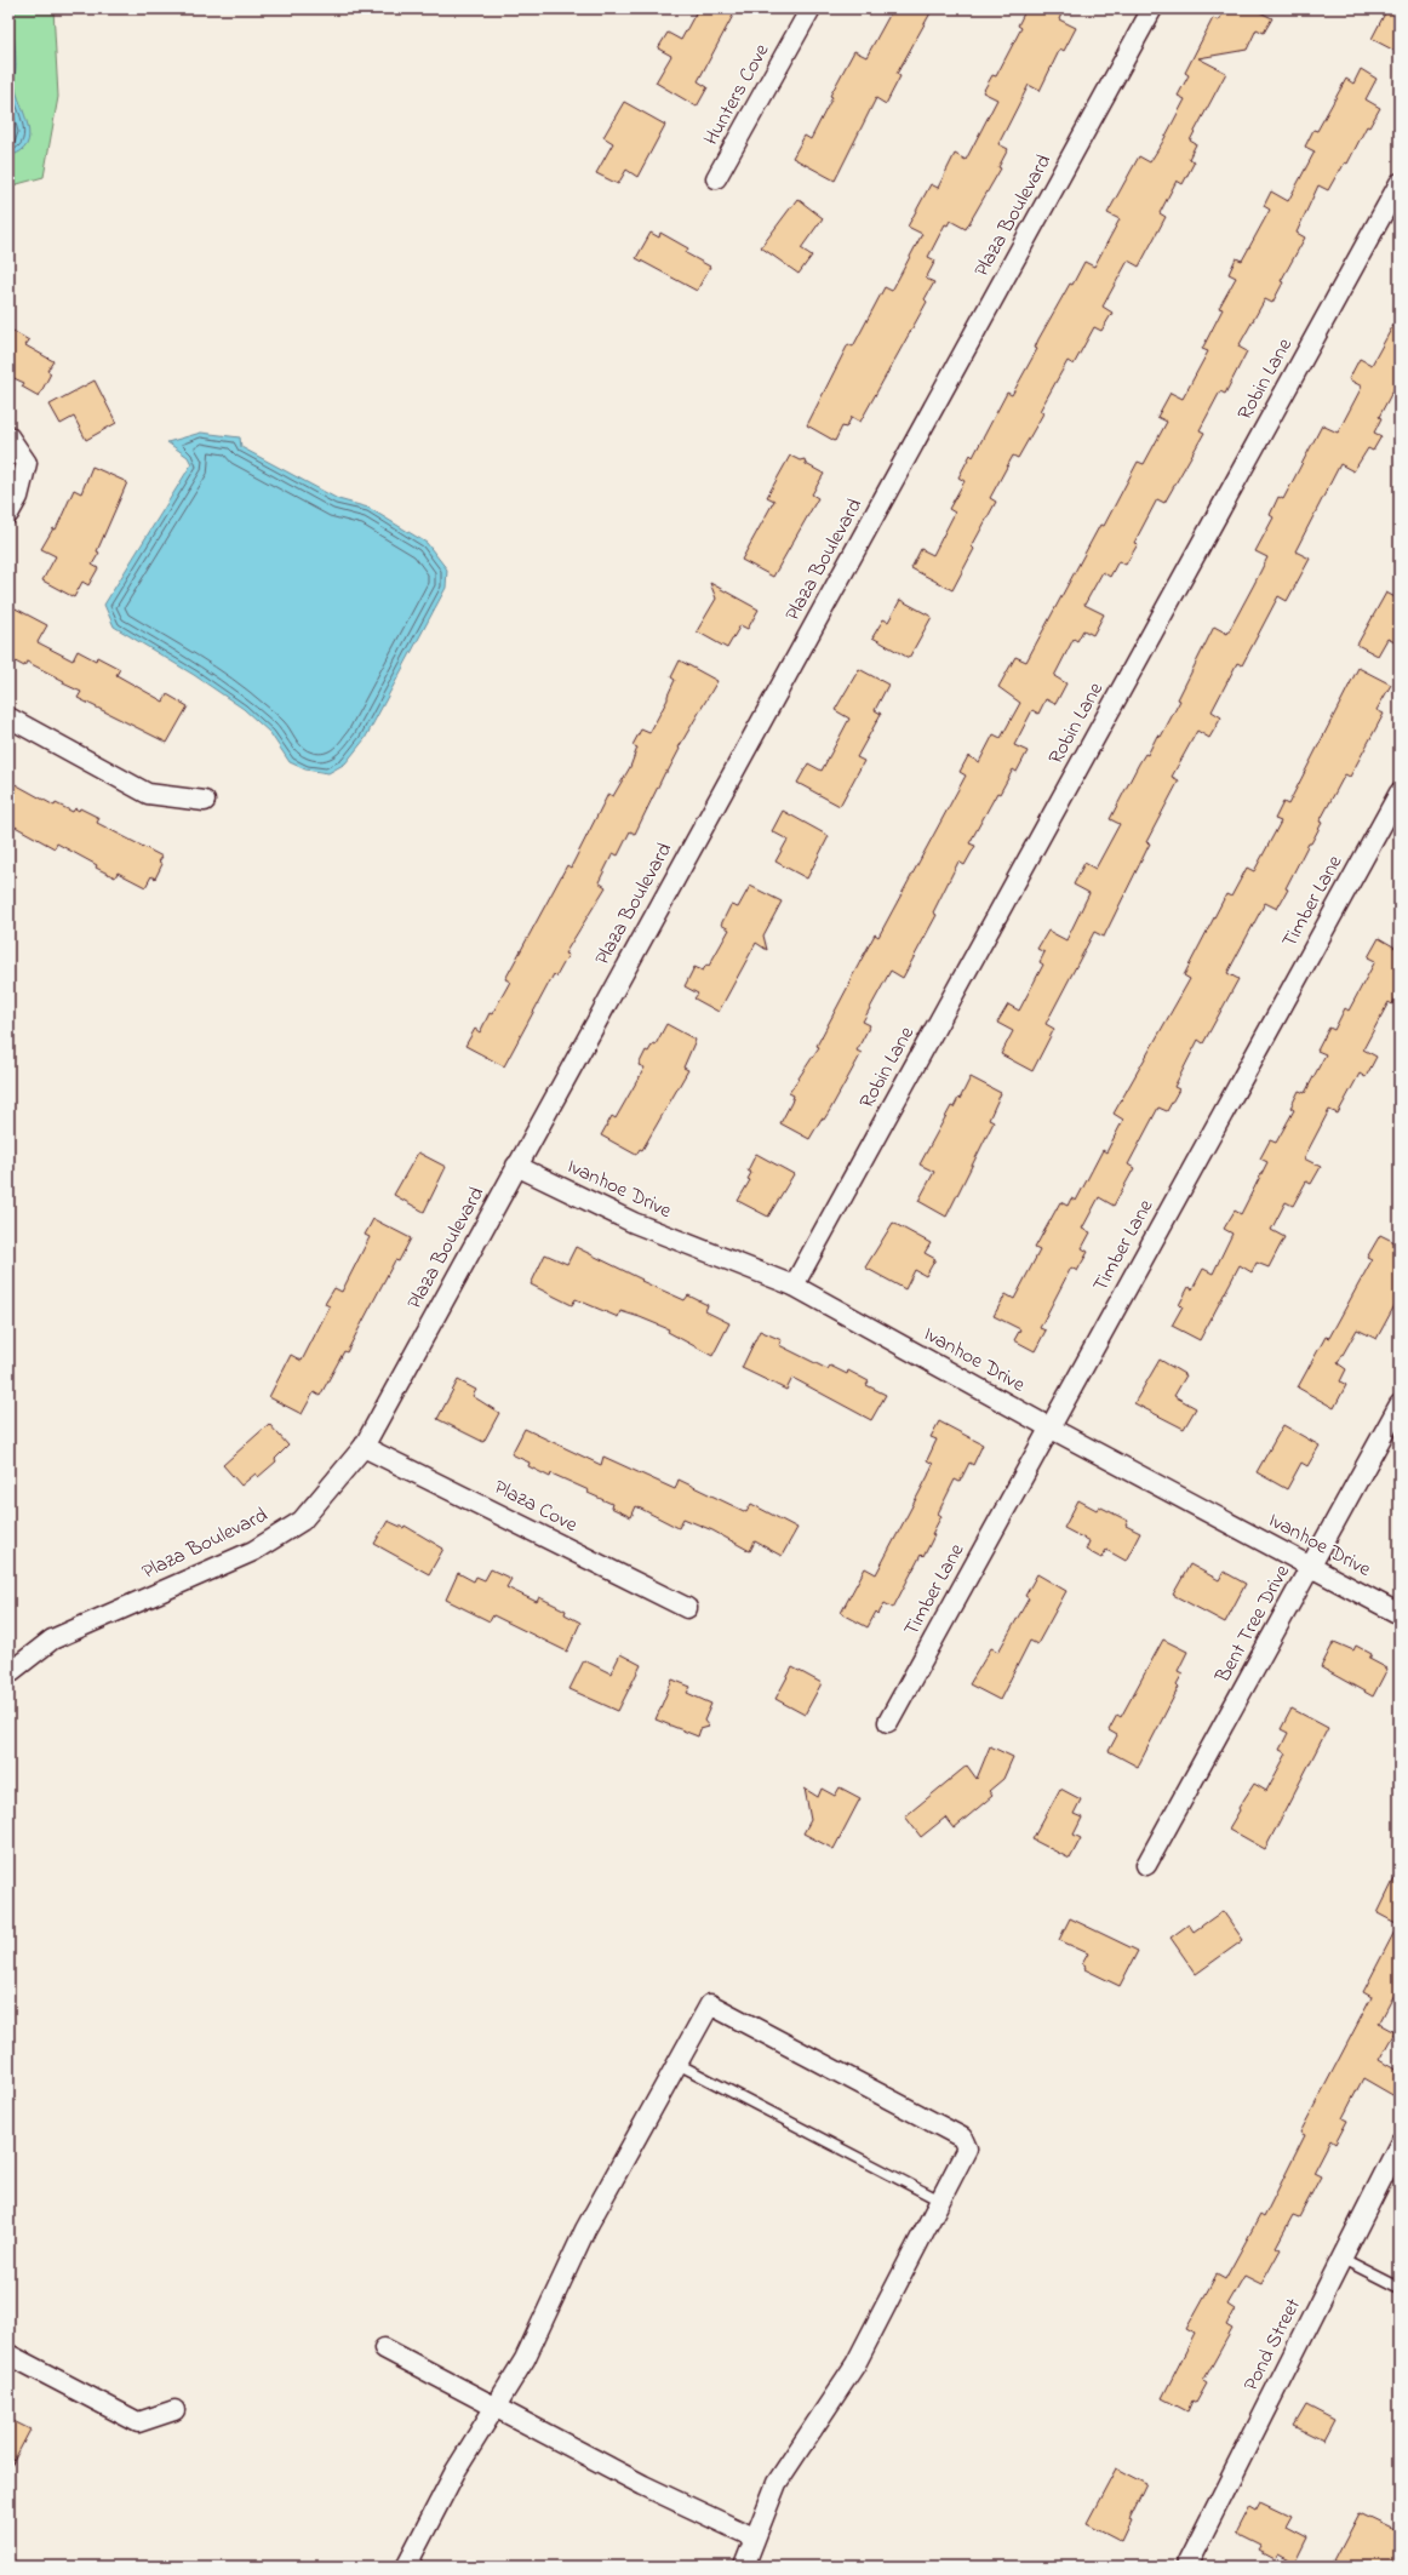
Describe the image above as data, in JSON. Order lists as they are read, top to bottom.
{
  "streets": {
    "street": [
      "Hunters Cove",
      "Plaza Boulevard",
      "Robin Lane",
      "Timber Lane",
      "Ivanhoe Drive",
      "Plaza Cove",
      "Bent Tree Drive",
      "Pond Street"
    ]
  },
  "crossings": [
    ["Plaza Boulevard", "Ivanhoe Drive"],
    ["Plaza Boulevard", "Plaza Cove"],
    ["Robin Lane", "Ivanhoe Drive"],
    ["Timber Lane", "Ivanhoe Drive"],
    ["Ivanhoe Drive", "Bent Tree Drive"]
  ]
}
